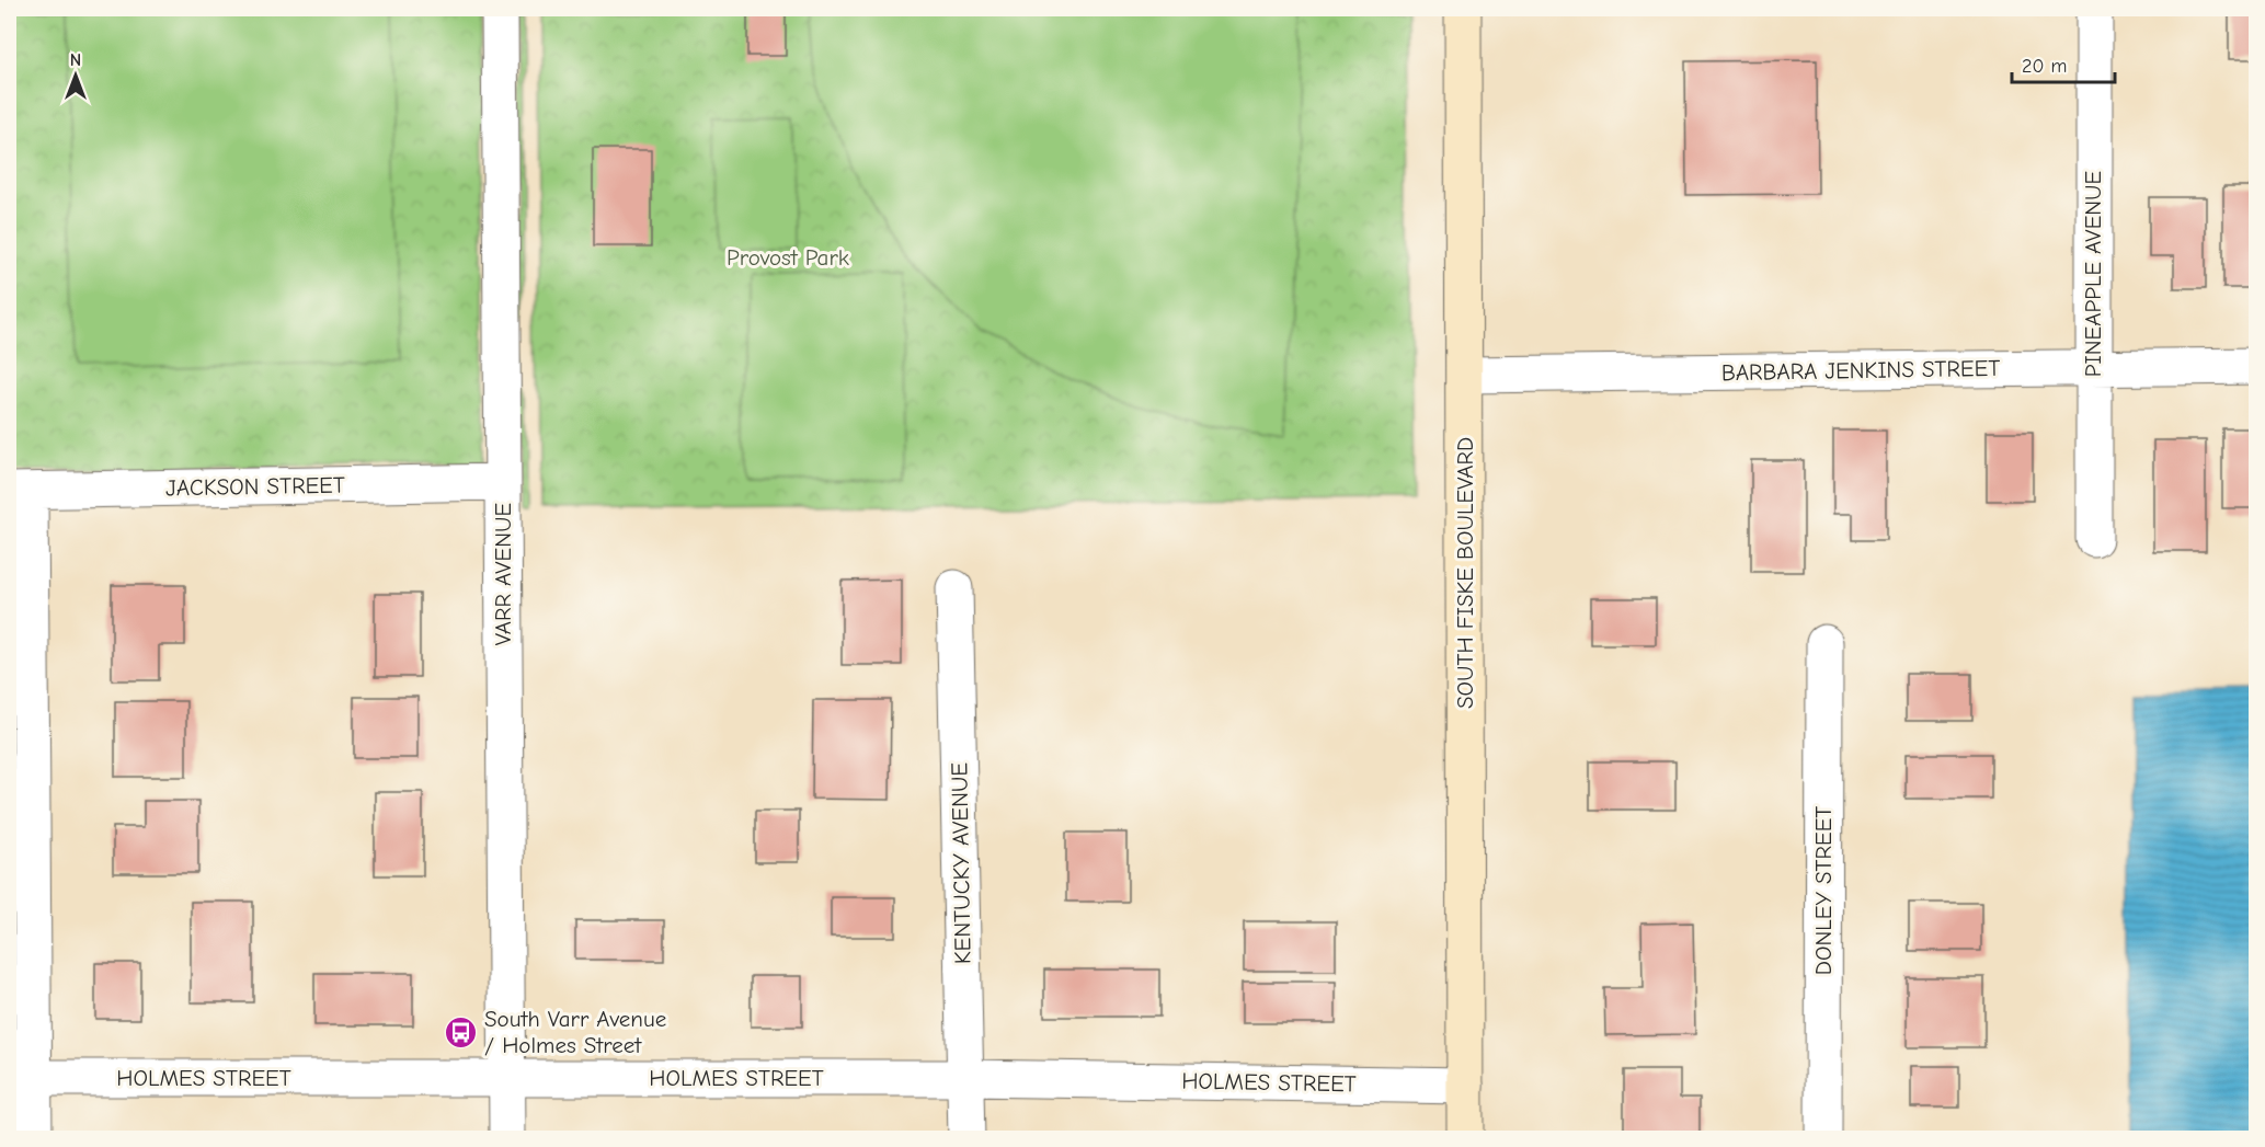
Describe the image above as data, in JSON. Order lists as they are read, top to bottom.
{
  "streets": {
    "main road": ["SOUTH FISKE BOULEVARD"],
    "street": [
      "PINEAPPLE AVENUE",
      "BARBARA JENKINS STREET",
      "JACKSON STREET",
      "VARR AVENUE",
      "KENTUCKY AVENUE",
      "DONLEY STREET",
      "HOLMES STREET"
    ]
  },
  "crossings": [
    ["PINEAPPLE AVENUE", "BARBARA JENKINS STREET"],
    ["BARBARA JENKINS STREET", "SOUTH FISKE BOULEVARD"],
    ["JACKSON STREET", "VARR AVENUE"],
    ["SOUTH FISKE BOULEVARD", "HOLMES STREET"],
    ["VARR AVENUE", "HOLMES STREET"],
    ["KENTUCKY AVENUE", "HOLMES STREET"]
  ],
  "parks": ["Provost Park"],
  "places": {
    "bus stop": ["South Varr Avenue / Holmes Street"]
  },
  "scale_bar": "20 m",
  "north": "top"
}
